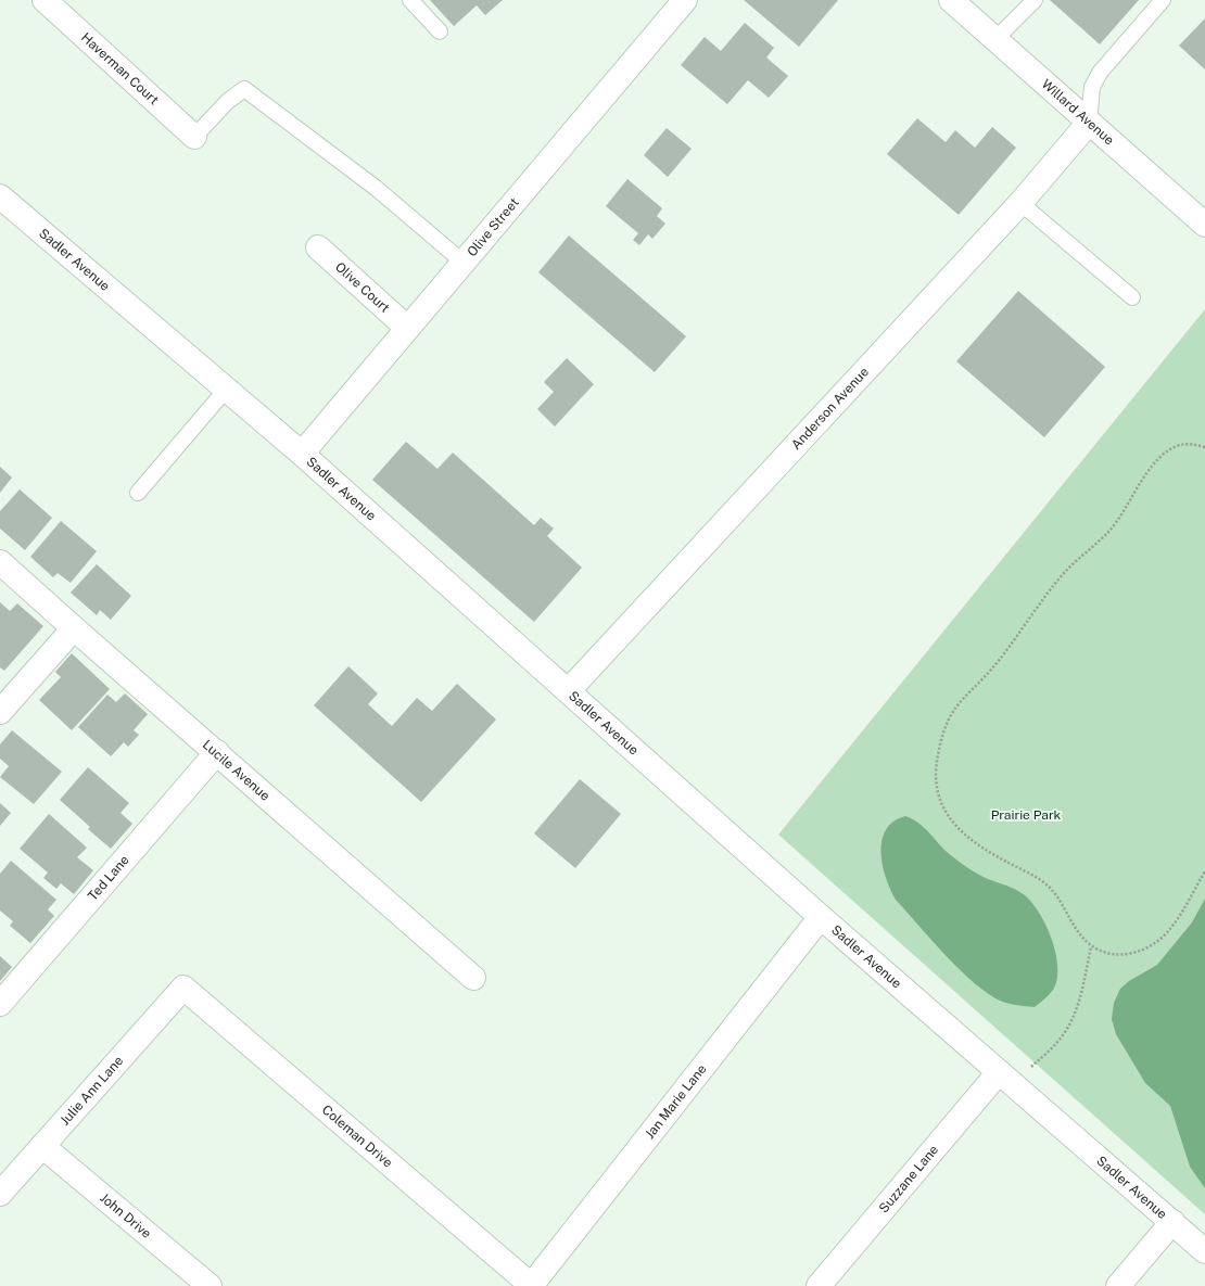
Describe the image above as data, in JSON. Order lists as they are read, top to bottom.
{
  "streets": {
    "street": [
      "Haverman Court",
      "Willard Avenue",
      "Olive Street",
      "Sadler Avenue",
      "Olive Court",
      "Anderson Avenue",
      "Lucile Avenue",
      "Ted Lane",
      "Julie Ann Lane",
      "Jan Marie Lane",
      "Coleman Drive",
      "Suzzane Lane",
      "John Drive"
    ]
  },
  "crossings": [
    ["Willard Avenue", "Anderson Avenue"],
    ["Olive Street", "Sadler Avenue"],
    ["Olive Street", "Olive Court"],
    ["Sadler Avenue", "Anderson Avenue"],
    ["Sadler Avenue", "Jan Marie Lane"],
    ["Sadler Avenue", "Suzzane Lane"],
    ["Lucile Avenue", "Ted Lane"],
    ["Julie Ann Lane", "Coleman Drive"],
    ["Julie Ann Lane", "John Drive"],
    ["Jan Marie Lane", "Coleman Drive"]
  ],
  "parks": ["Prairie Park"]
}
